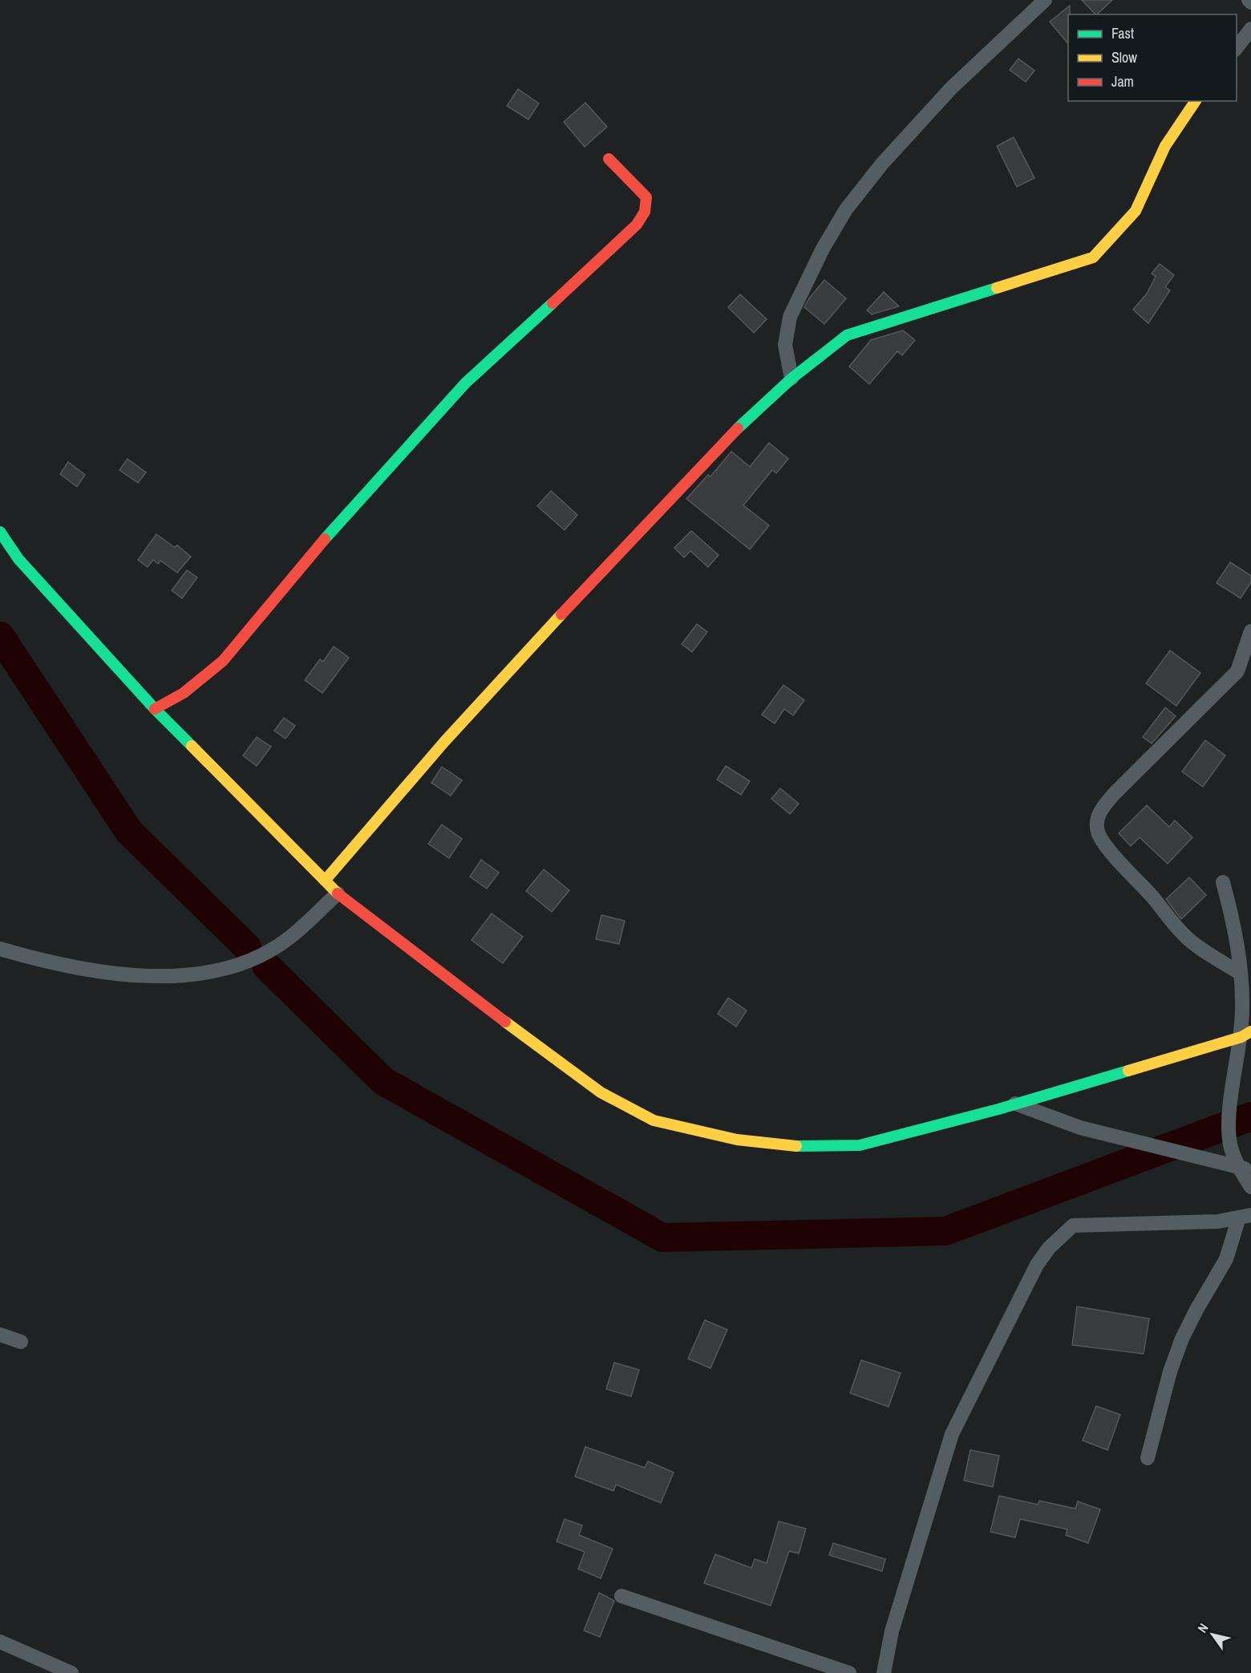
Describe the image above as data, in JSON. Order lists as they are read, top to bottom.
{
  "legend": ["Fast", "Slow", "Jam"],
  "north": "top left"
}
